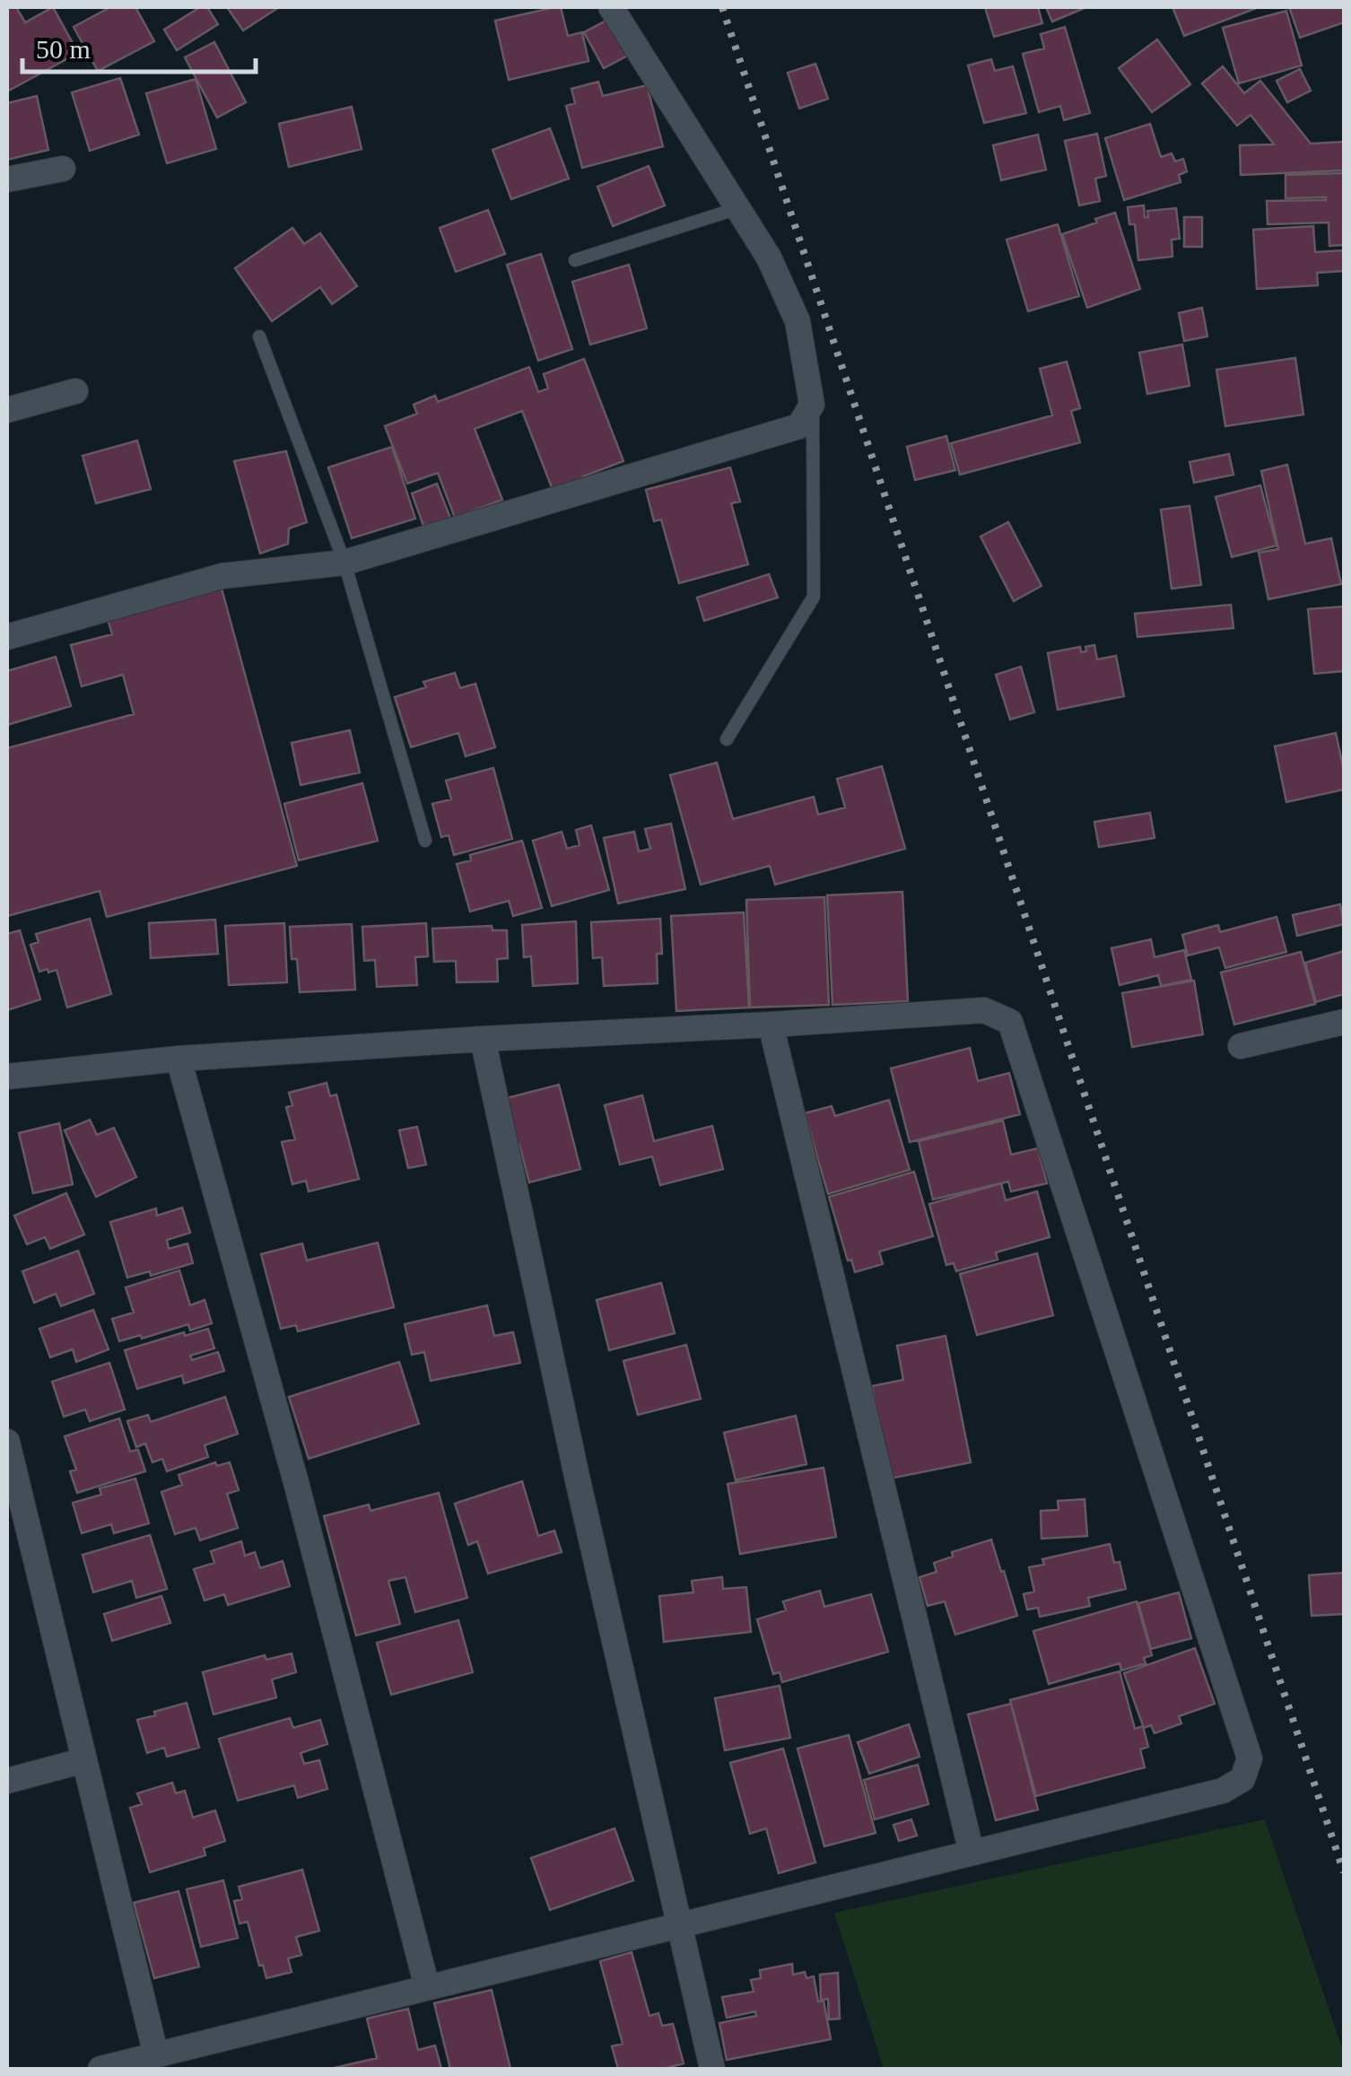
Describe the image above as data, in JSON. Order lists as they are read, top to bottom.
{
  "scale_bar": "50 m"
}
